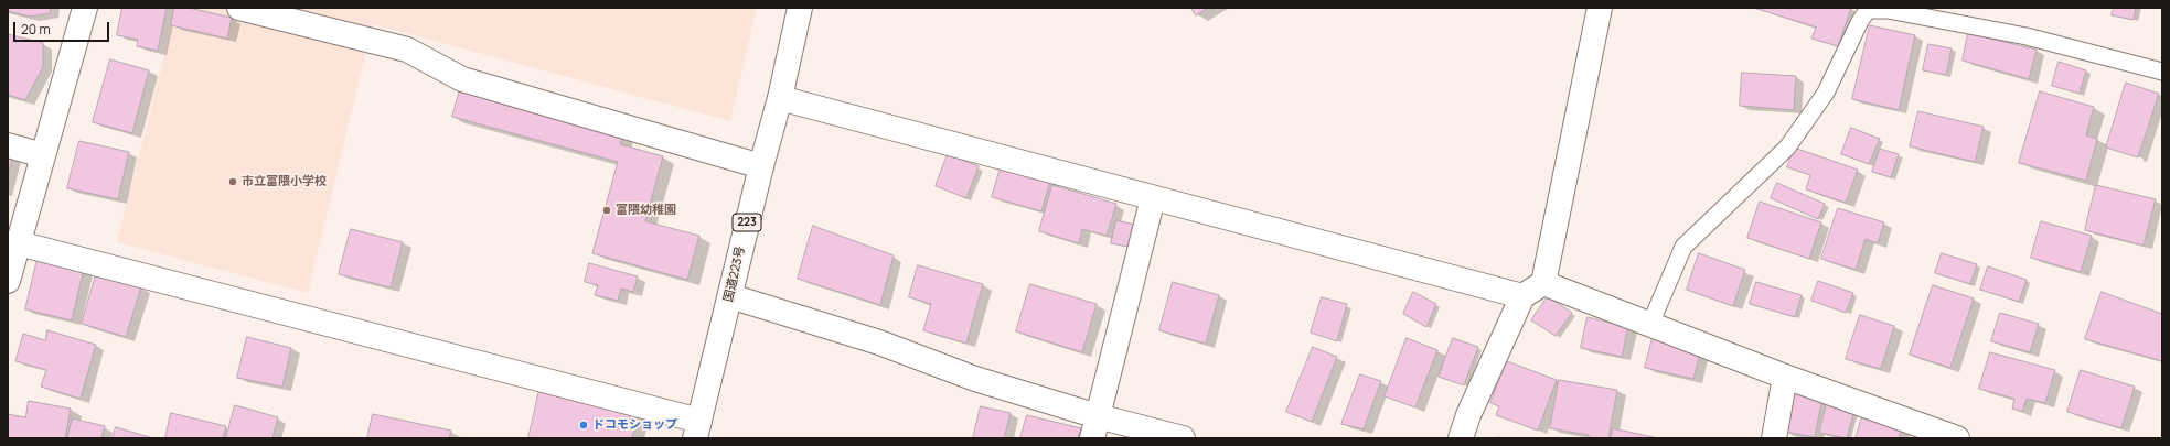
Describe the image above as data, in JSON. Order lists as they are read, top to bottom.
{
  "streets": {
    "main road": ["223", "国道223号"]
  },
  "places": ["市立富隈小学校", "富隈幼稚園", "ドコモショップ"],
  "scale_bar": "20 m"
}
